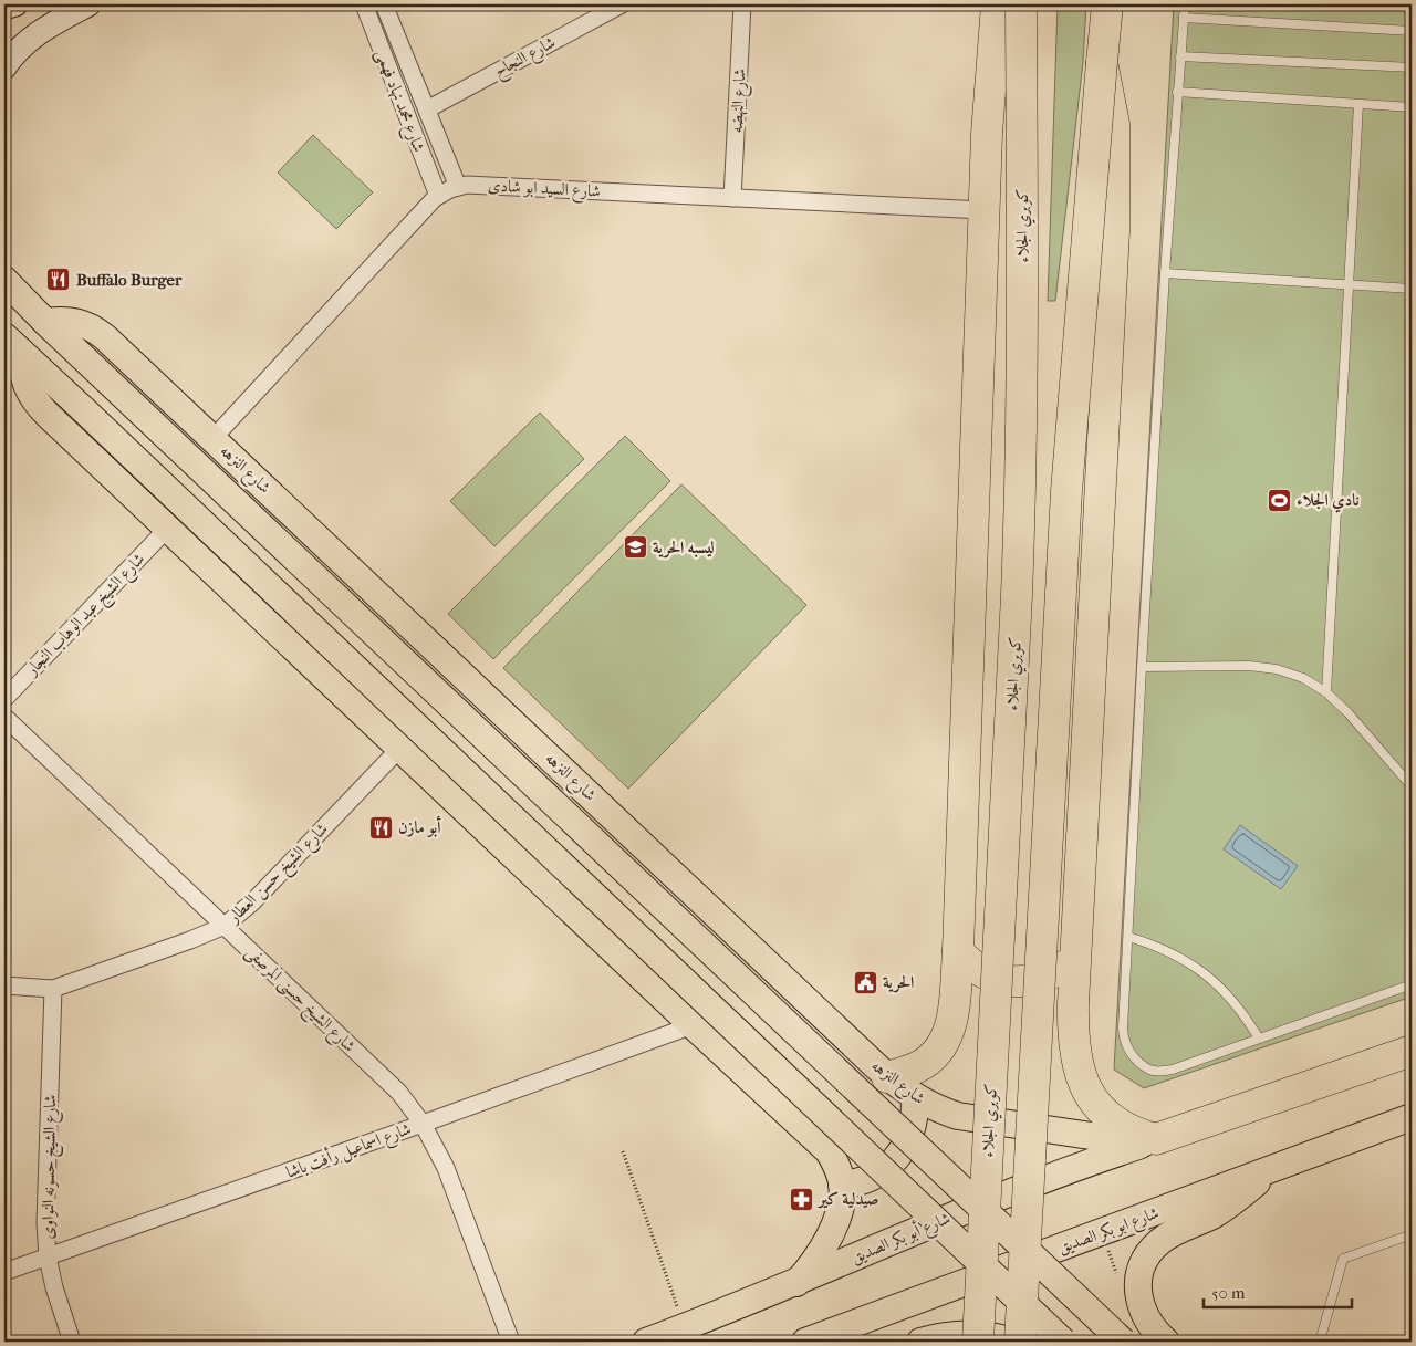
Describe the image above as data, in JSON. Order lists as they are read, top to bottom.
{
  "streets": {
    "highway": ["كوبري الجلاء"],
    "main road": ["شارع النزهه", "شارع ابو بكر الصديق", "شارع أبو بكر الصديق"],
    "street": [
      "شارع النجاح",
      "شارع محمد نهاد فهمى",
      "شارع النهضه",
      "شارع السيد ابو شادى",
      "شارع الشيخ عبد الوهاب النجار",
      "شارع الشيخ حسن العطار",
      "شارع الشيخ حسنى المرصفى",
      "شارع اسماعيل رأفت باشا",
      "شارع الشيخ حسونه النواوى"
    ]
  },
  "crossings": [
    ["شارع النجاح", "شارع محمد نهاد فهمى"],
    ["شارع محمد نهاد فهمى", "شارع السيد ابو شادى"],
    ["شارع النهضه", "شارع السيد ابو شادى"],
    ["شارع السيد ابو شادى", "شارع النزهه"],
    ["شارع النزهه", "شارع أبو بكر الصديق"],
    ["شارع الشيخ حسن العطار", "شارع الشيخ حسنى المرصفى"],
    ["شارع الشيخ حسن العطار", "شارع الشيخ حسونه النواوى"],
    ["شارع الشيخ حسنى المرصفى", "شارع اسماعيل رأفت باشا"],
    ["شارع اسماعيل رأفت باشا", "شارع الشيخ حسونه النواوى"]
  ],
  "places": {
    "restaurant": ["Buffalo Burger", "أبو مازن"],
    "sports": ["نادي الجلاء"],
    "school or university": ["ليسبه الحرية"],
    "public building": ["الحرية"],
    "pharmacy": ["صيدلية كير"]
  },
  "scale_bar": "50 m"
}
